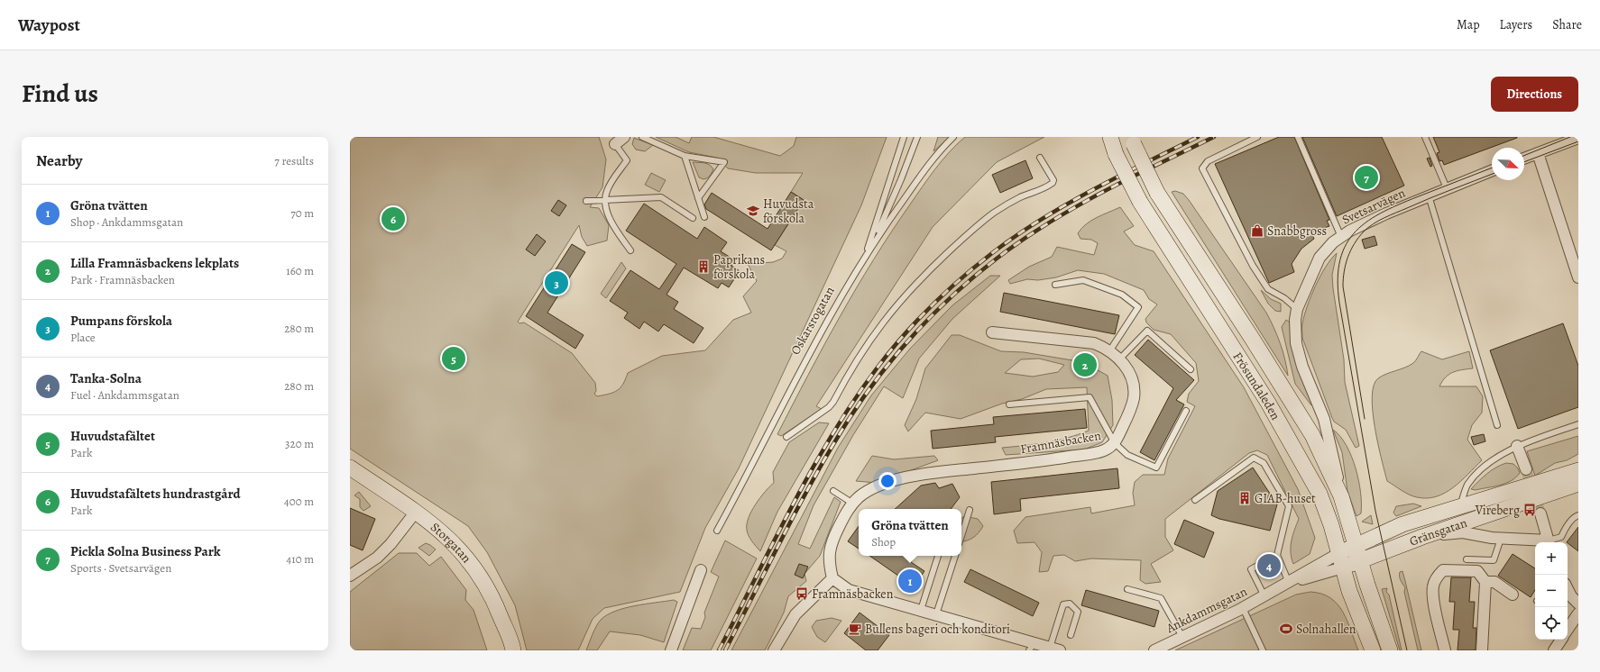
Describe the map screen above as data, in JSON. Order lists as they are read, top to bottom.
{
  "streets": {
    "main road": ["Frösundaleden", "Gränsgatan", "Storgatan"],
    "street": ["Svetsarvägen", "Framnäsbacken", "Ankdammsgatan"],
    "lane": ["Oskarsrogatan"]
  },
  "crossings": [
    ["Svetsarvägen", "Frösundaleden"],
    ["Frösundaleden", "Gränsgatan"],
    ["Frösundaleden", "Ankdammsgatan"],
    ["Gränsgatan", "Ankdammsgatan"]
  ],
  "places": {
    "school or university": ["Huvudsta förskola"],
    "shop": ["Snabbgross"],
    "building": ["Paprikans förskola", "GIAB-huset"],
    "bus stop": ["Vireberg", "Framnäsbacken"],
    "cafe": ["Bullens bageri och konditori"],
    "sports": ["Solnahallen"]
  },
  "north": "bottom right",
  "page": {
    "header": "Waypost",
    "nav": ["Map", "Layers", "Share"],
    "title": "Find us",
    "buttons": "Directions",
    "heading": ["Nearby", "7 results"],
    "pins": [
      "7",
      "6",
      "3",
      "5",
      "2",
      "4",
      "1"
    ],
    "list": [
      {
        "mark": "1",
        "name": "Gröna tvätten",
        "note": "Shop · Ankdammsgatan",
        "value": "70 m"
      },
      {
        "mark": "2",
        "name": "Lilla Framnäsbackens lekplats",
        "note": "Park · Framnäsbacken",
        "value": "160 m"
      },
      {
        "mark": "3",
        "name": "Pumpans förskola",
        "note": "Place",
        "value": "280 m"
      },
      {
        "mark": "4",
        "name": "Tanka-Solna",
        "note": "Fuel · Ankdammsgatan",
        "value": "280 m"
      },
      {
        "mark": "5",
        "name": "Huvudstafältet",
        "note": "Park",
        "value": "320 m"
      },
      {
        "mark": "6",
        "name": "Huvudstafältets hundrastgård",
        "note": "Park",
        "value": "400 m"
      },
      {
        "mark": "7",
        "name": "Pickla Solna Business Park",
        "note": "Sports · Svetsarvägen",
        "value": "410 m"
      }
    ],
    "popup": ["Gröna tvätten", "Shop"],
    "map_buttons": ["+", "−"]
  }
}
